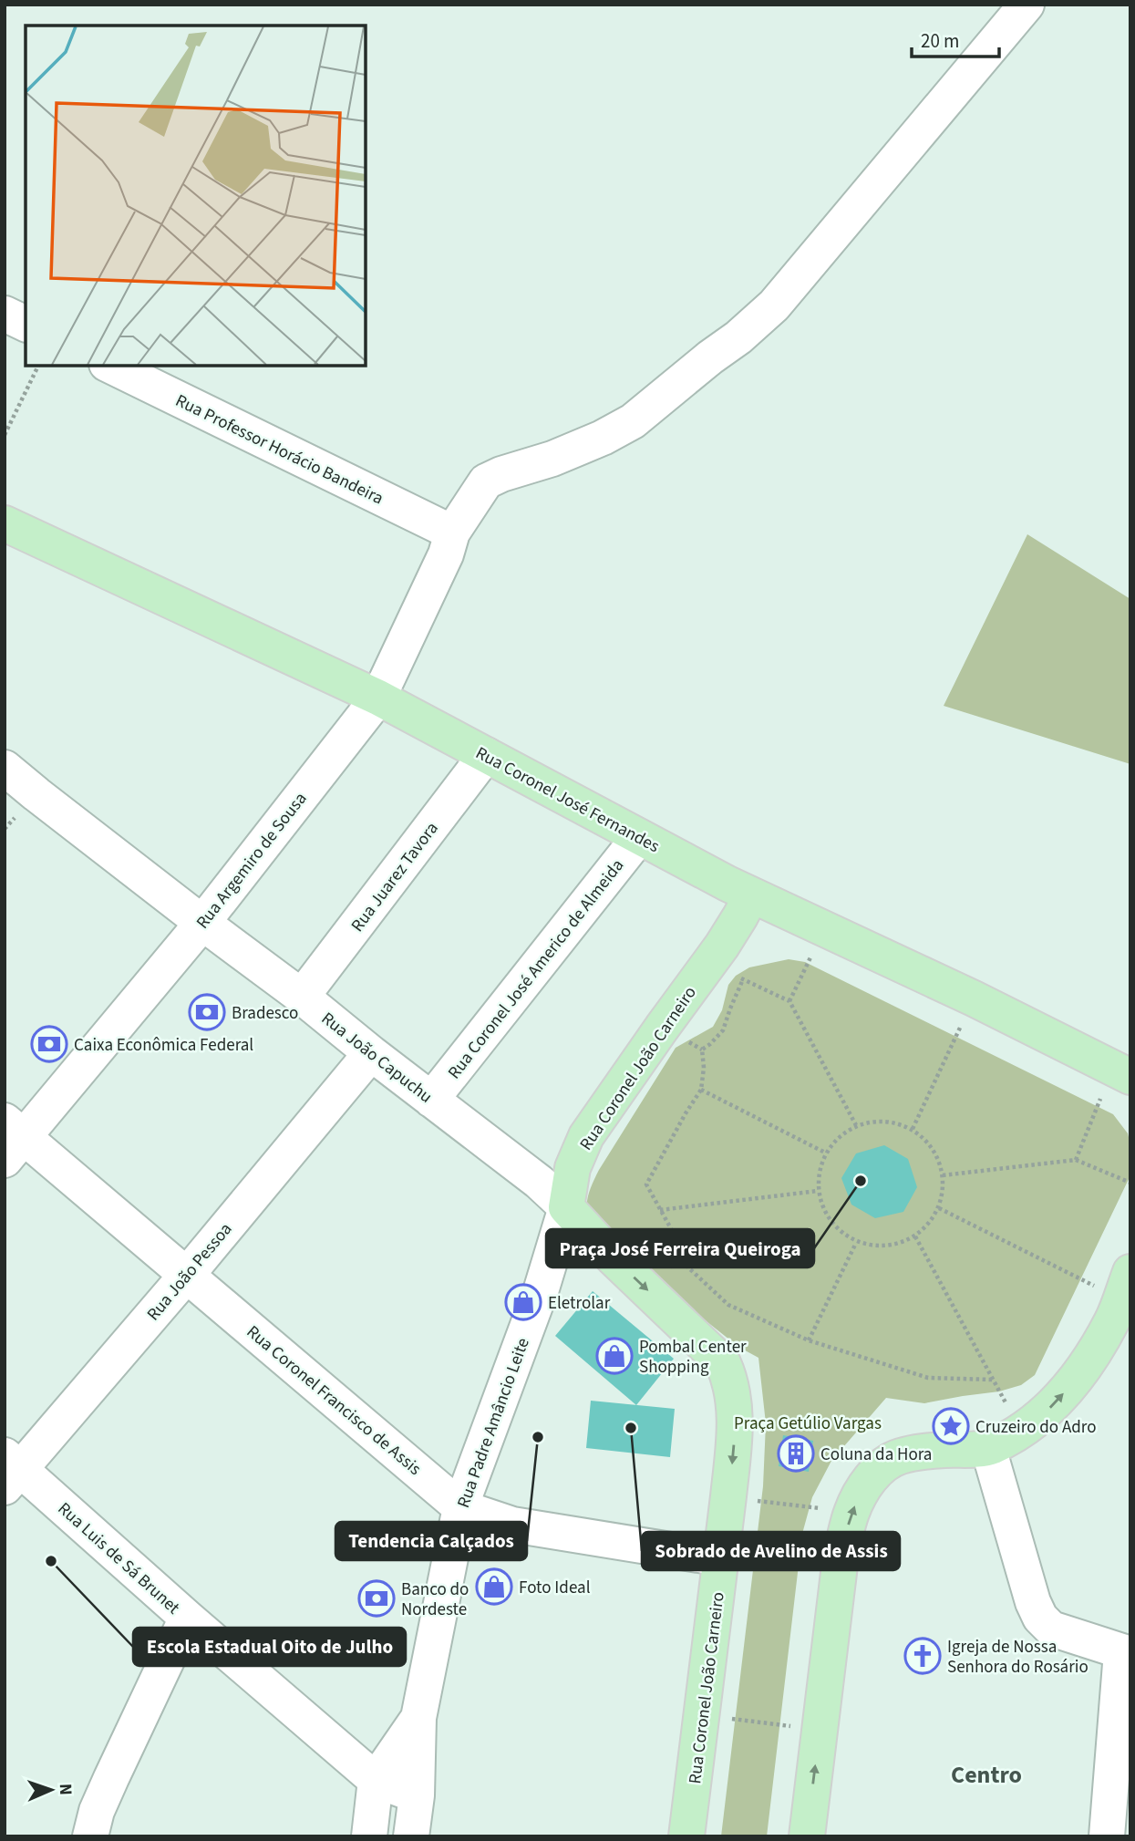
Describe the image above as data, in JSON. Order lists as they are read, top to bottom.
{
  "streets": {
    "main road": ["Rua Coronel José Fernandes", "Rua Coronel João Carneiro"],
    "street": [
      "Rua Professor Horácio Bandeira",
      "Rua Argemiro de Sousa",
      "Rua Juarez Tavora",
      "Rua Coronel José Americo de Almeida",
      "Rua João Capuchu",
      "Rua João Pessoa",
      "Rua Coronel Francisco de Assis",
      "Rua Padre Amâncio Leite",
      "Rua Luis de Sá Brunet"
    ]
  },
  "crossings": [
    ["Rua Professor Horácio Bandeira", "Rua Argemiro de Sousa"],
    ["Rua Coronel José Fernandes", "Rua Argemiro de Sousa"],
    ["Rua Coronel José Fernandes", "Rua Juarez Tavora"],
    ["Rua Coronel José Fernandes", "Rua Coronel José Americo de Almeida"],
    ["Rua Coronel José Fernandes", "Rua Coronel João Carneiro"],
    ["Rua Argemiro de Sousa", "Rua João Capuchu"],
    ["Rua Argemiro de Sousa", "Rua Coronel Francisco de Assis"],
    ["Rua Juarez Tavora", "Rua João Capuchu"],
    ["Rua Coronel José Americo de Almeida", "Rua João Capuchu"],
    ["Rua João Capuchu", "Rua Coronel João Carneiro"],
    ["Rua João Capuchu", "Rua João Pessoa"],
    ["Rua João Capuchu", "Rua Padre Amâncio Leite"],
    ["Rua Coronel João Carneiro", "Rua Coronel Francisco de Assis"],
    ["Rua Coronel João Carneiro", "Rua Padre Amâncio Leite"],
    ["Rua João Pessoa", "Rua Coronel Francisco de Assis"],
    ["Rua João Pessoa", "Rua Luis de Sá Brunet"],
    ["Rua Coronel Francisco de Assis", "Rua Padre Amâncio Leite"],
    ["Rua Padre Amâncio Leite", "Rua Luis de Sá Brunet"]
  ],
  "districts": ["Centro"],
  "parks": ["Praça Getúlio Vargas"],
  "places": {
    "bank": ["Bradesco", "Caixa Econômica Federal", "Banco do Nordeste"],
    "other": [
      "Praça José Ferreira Queiroga",
      "Sobrado de Avelino de Assis",
      "Tendencia Calçados",
      "Escola Estadual Oito de Julho"
    ],
    "shop": ["Eletrolar", "Pombal Center Shopping", "Foto Ideal"],
    "place": ["Cruzeiro do Adro"],
    "building": ["Coluna da Hora"],
    "church": ["Igreja de Nossa Senhora do Rosário"]
  },
  "scale_bar": "20 m",
  "north": "right"
}
